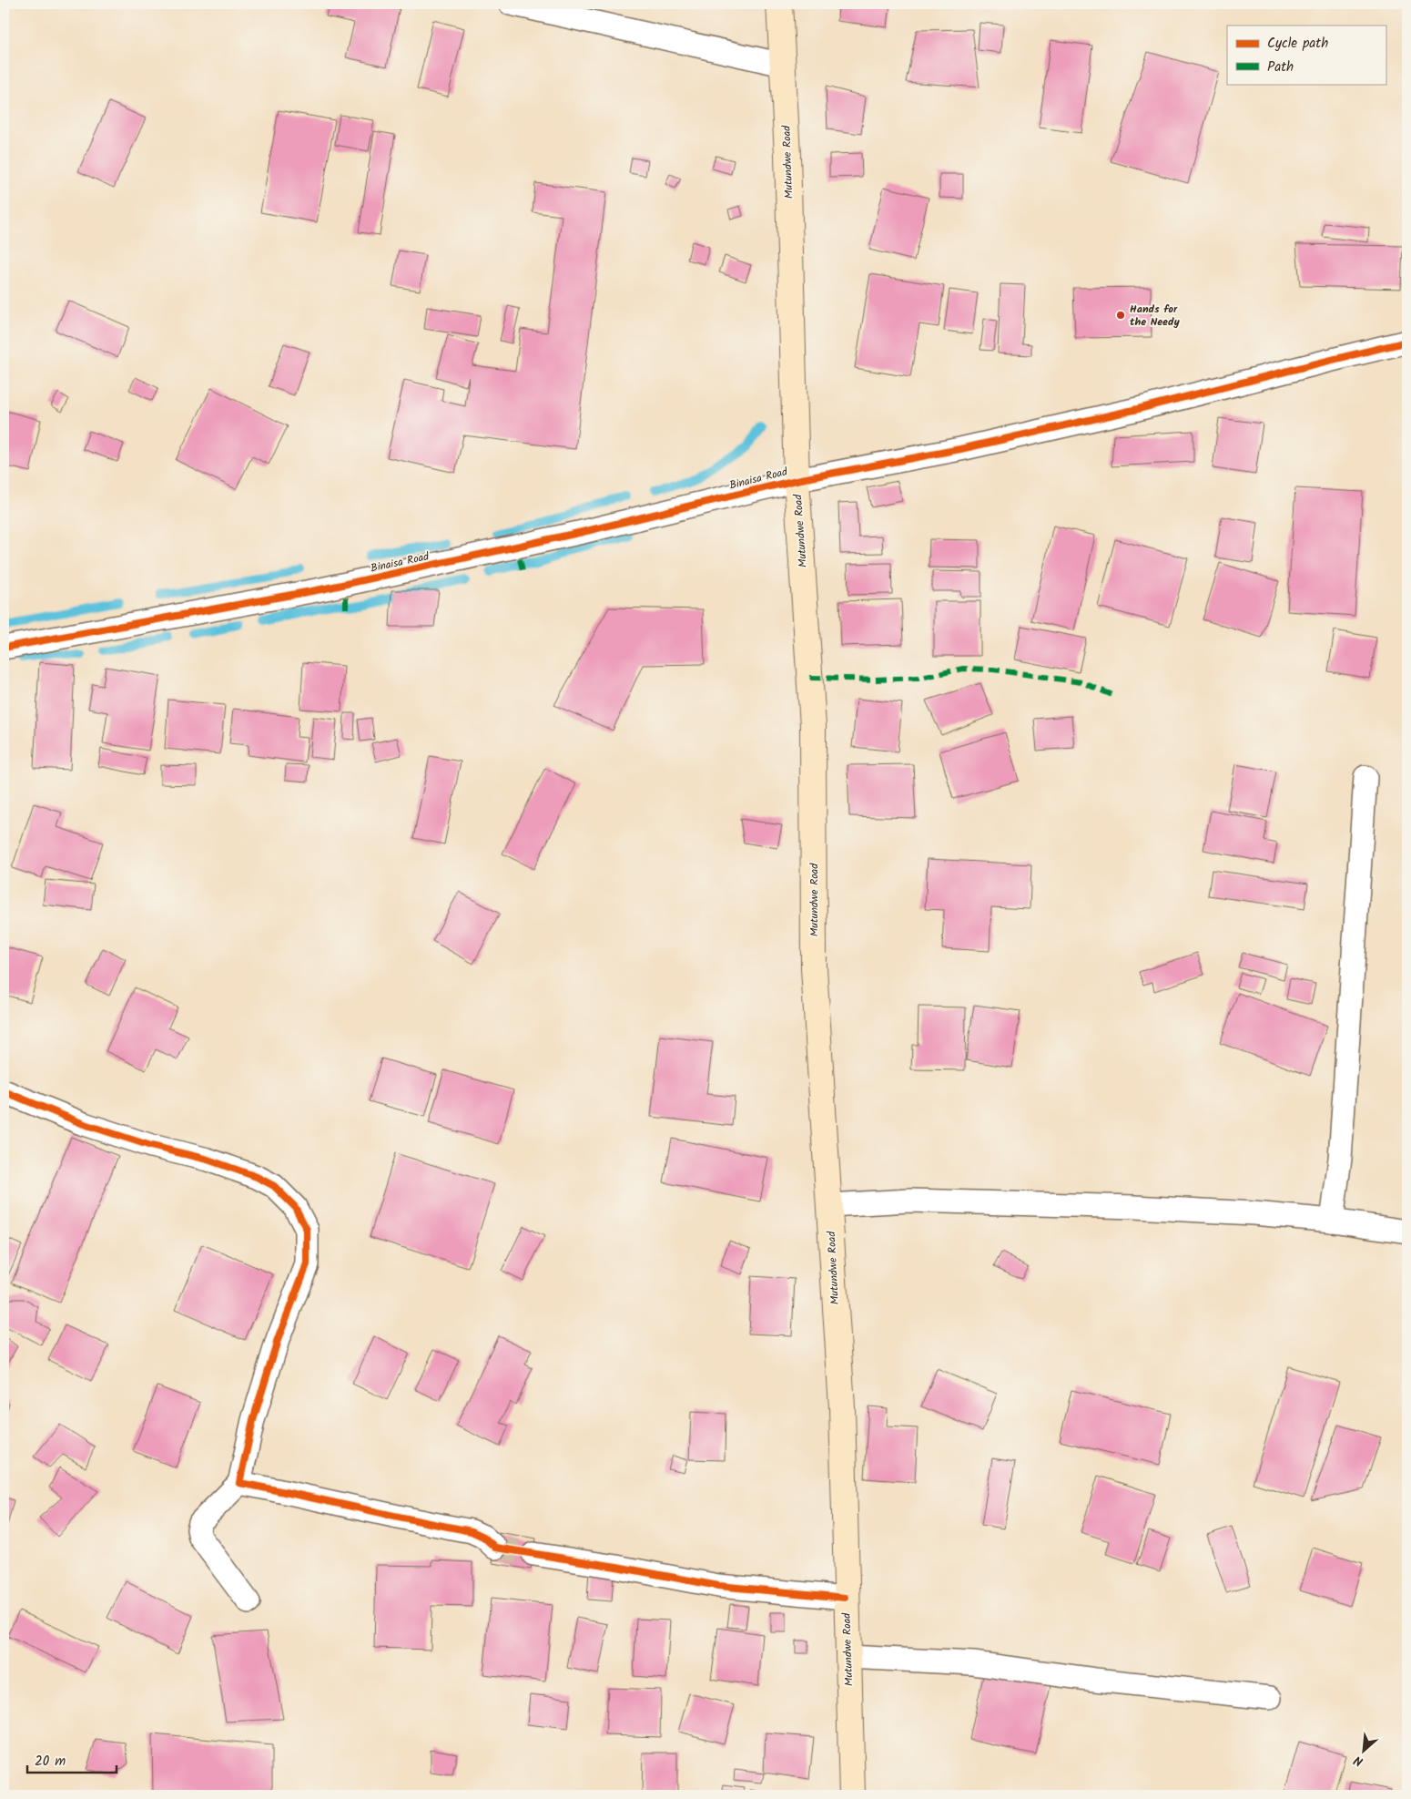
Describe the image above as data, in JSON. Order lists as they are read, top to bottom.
{
  "streets": {
    "main road": ["Mutundwe Road"],
    "street": ["Binaisa Road"]
  },
  "crossings": [
    ["Mutundwe Road", "Binaisa Road"]
  ],
  "places": ["Hands for the Needy"],
  "legend": ["Cycle path", "Path"],
  "scale_bar": "20 m",
  "north": "bottom left"
}
